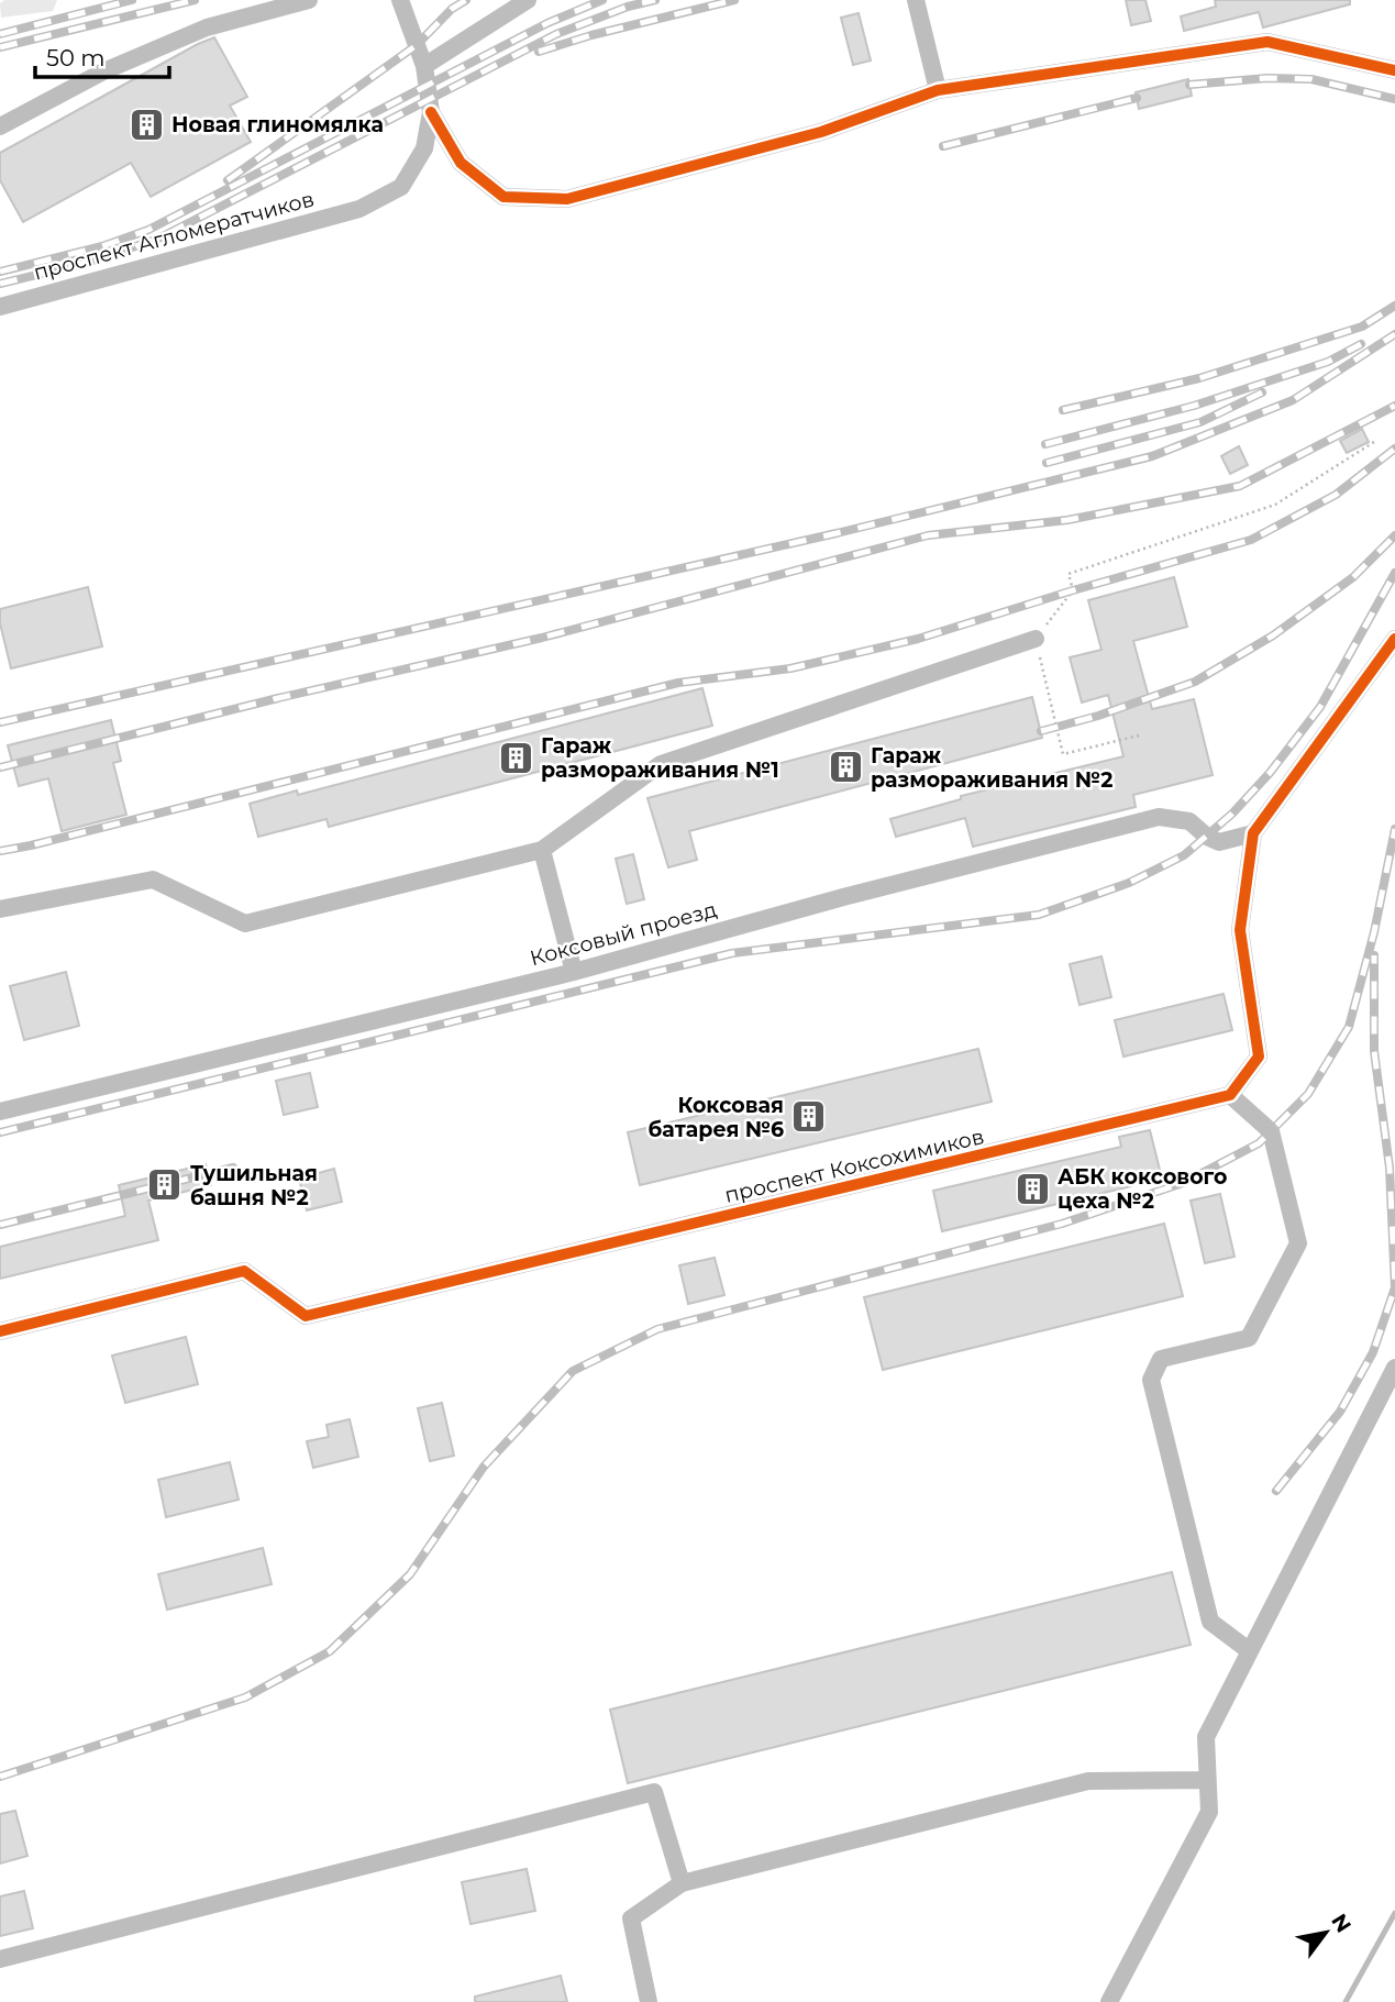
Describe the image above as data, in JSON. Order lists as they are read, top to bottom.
{
  "streets": {
    "street": ["проспект Агломератчиков", "Коксовый проезд", "проспект Коксохимиков"]
  },
  "places": {
    "building": [
      "Новая глиномялка",
      "Гараж размораживания №1",
      "Гараж размораживания №2",
      "Коксовая батарея №6",
      "Тушильная башня №2",
      "АБК коксового цеха №2"
    ]
  },
  "scale_bar": "50 m",
  "north": "top right"
}
